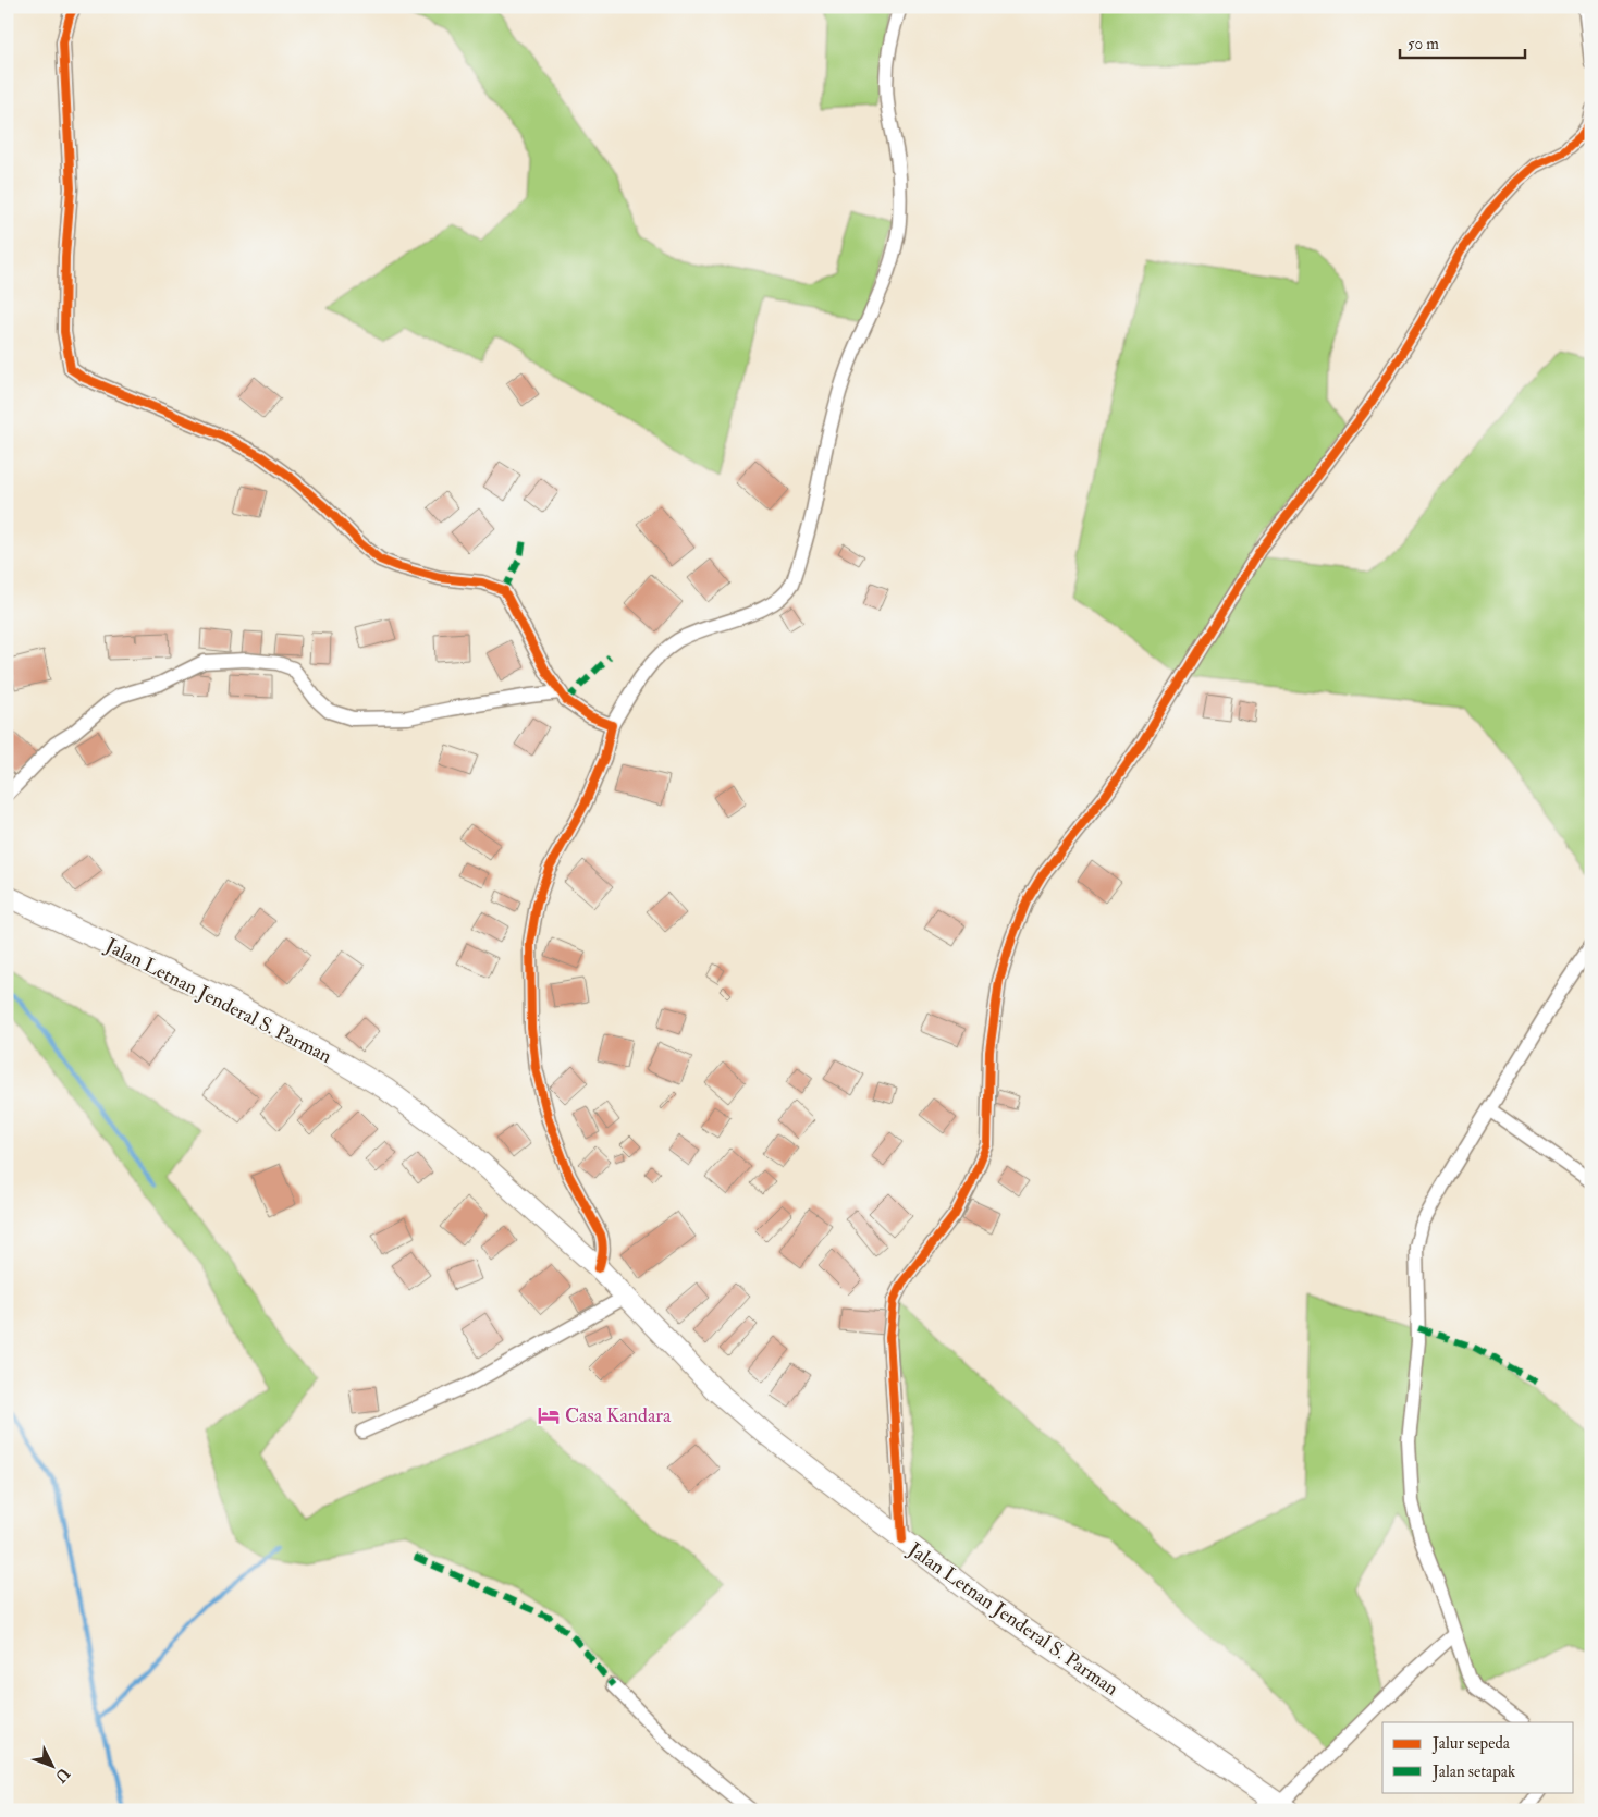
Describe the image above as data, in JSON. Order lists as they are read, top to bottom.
{
  "streets": {
    "street": ["Jalan Letnan Jenderal S. Parman"]
  },
  "places": {
    "hotel": ["Casa Kandara"]
  },
  "legend": ["Jalur sepeda", "Jalan setapak"],
  "scale_bar": "50 m",
  "north": "bottom right"
}
